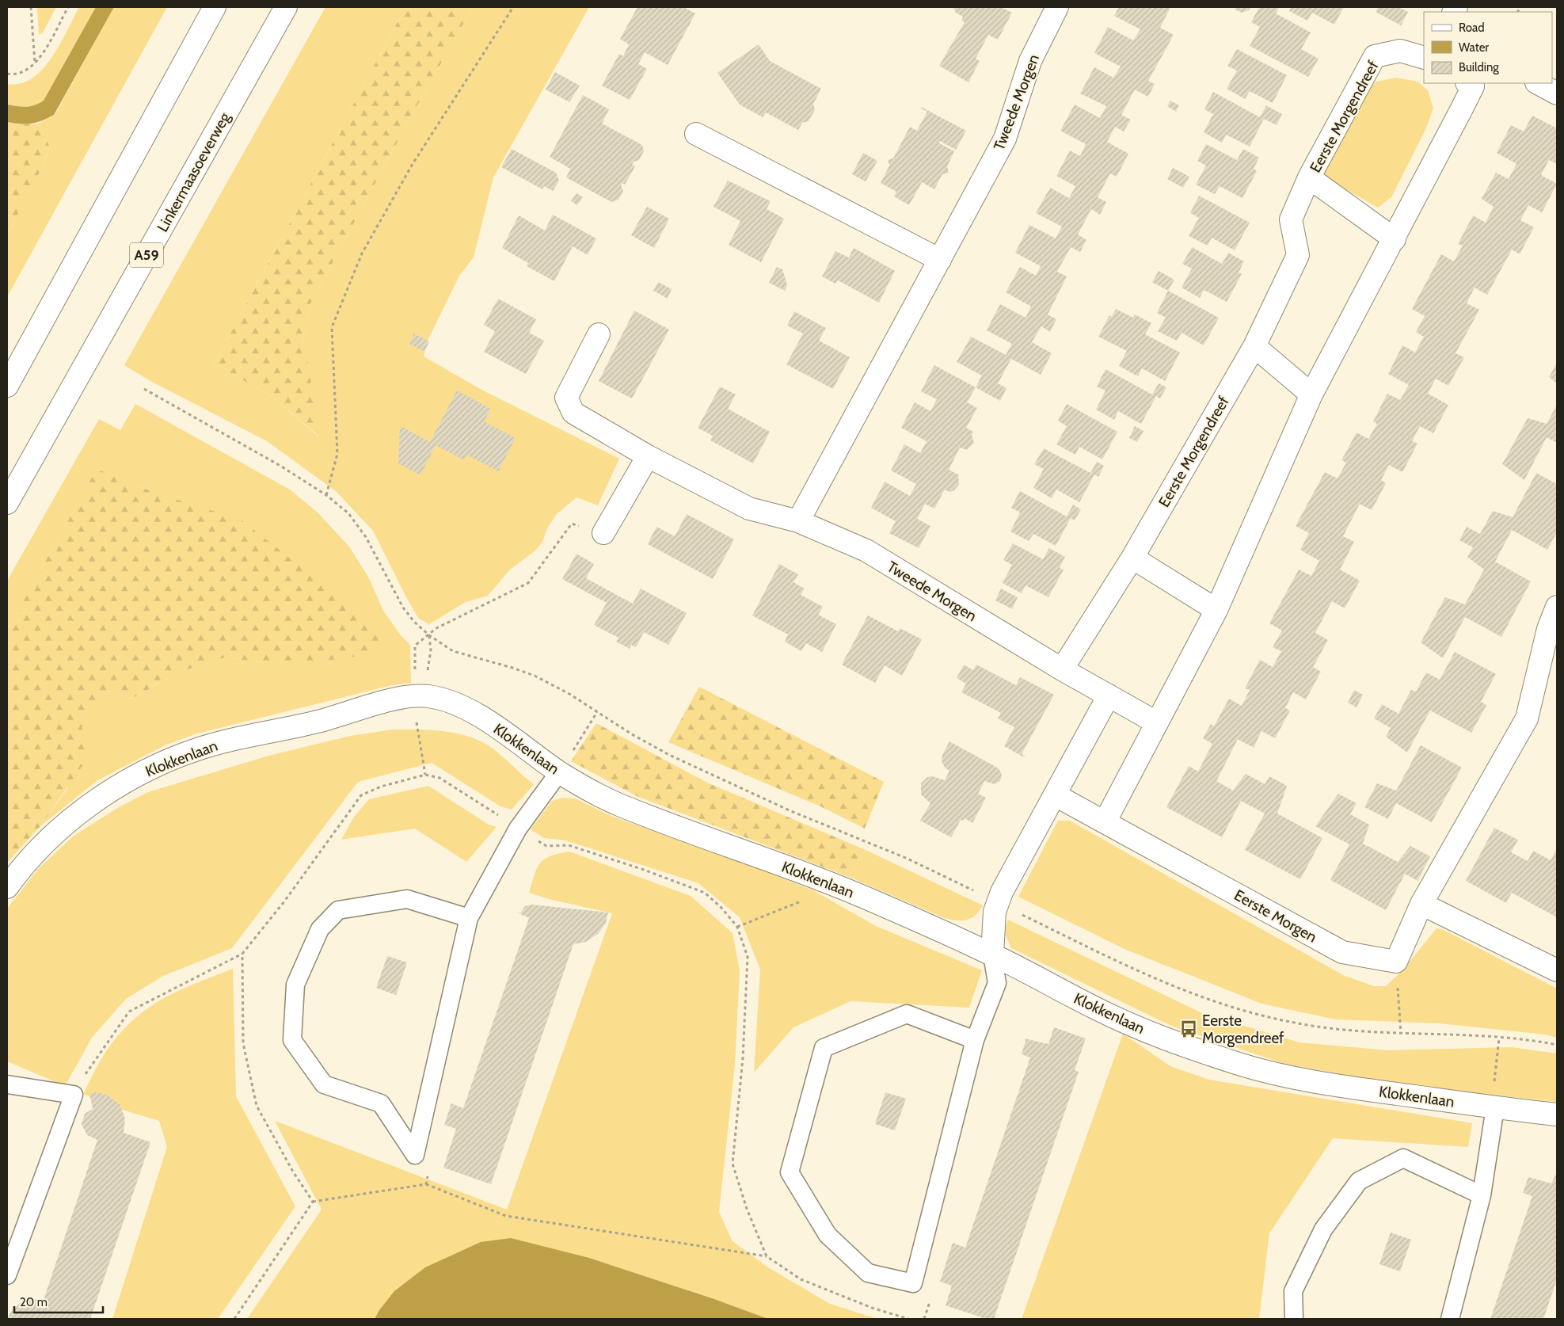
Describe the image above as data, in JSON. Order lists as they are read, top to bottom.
{
  "streets": {
    "main road": [
      "Tweede Morgen",
      "Eerste Morgendreef",
      "Linkermaasoeverweg",
      "A59",
      "Klokkenlaan",
      "Eerste Morgen"
    ]
  },
  "crossings": [
    ["Tweede Morgen", "Eerste Morgendreef"]
  ],
  "places": {
    "bus stop": ["Eerste Morgendreef"]
  },
  "legend": ["Road", "Water", "Building"],
  "scale_bar": "20 m"
}
